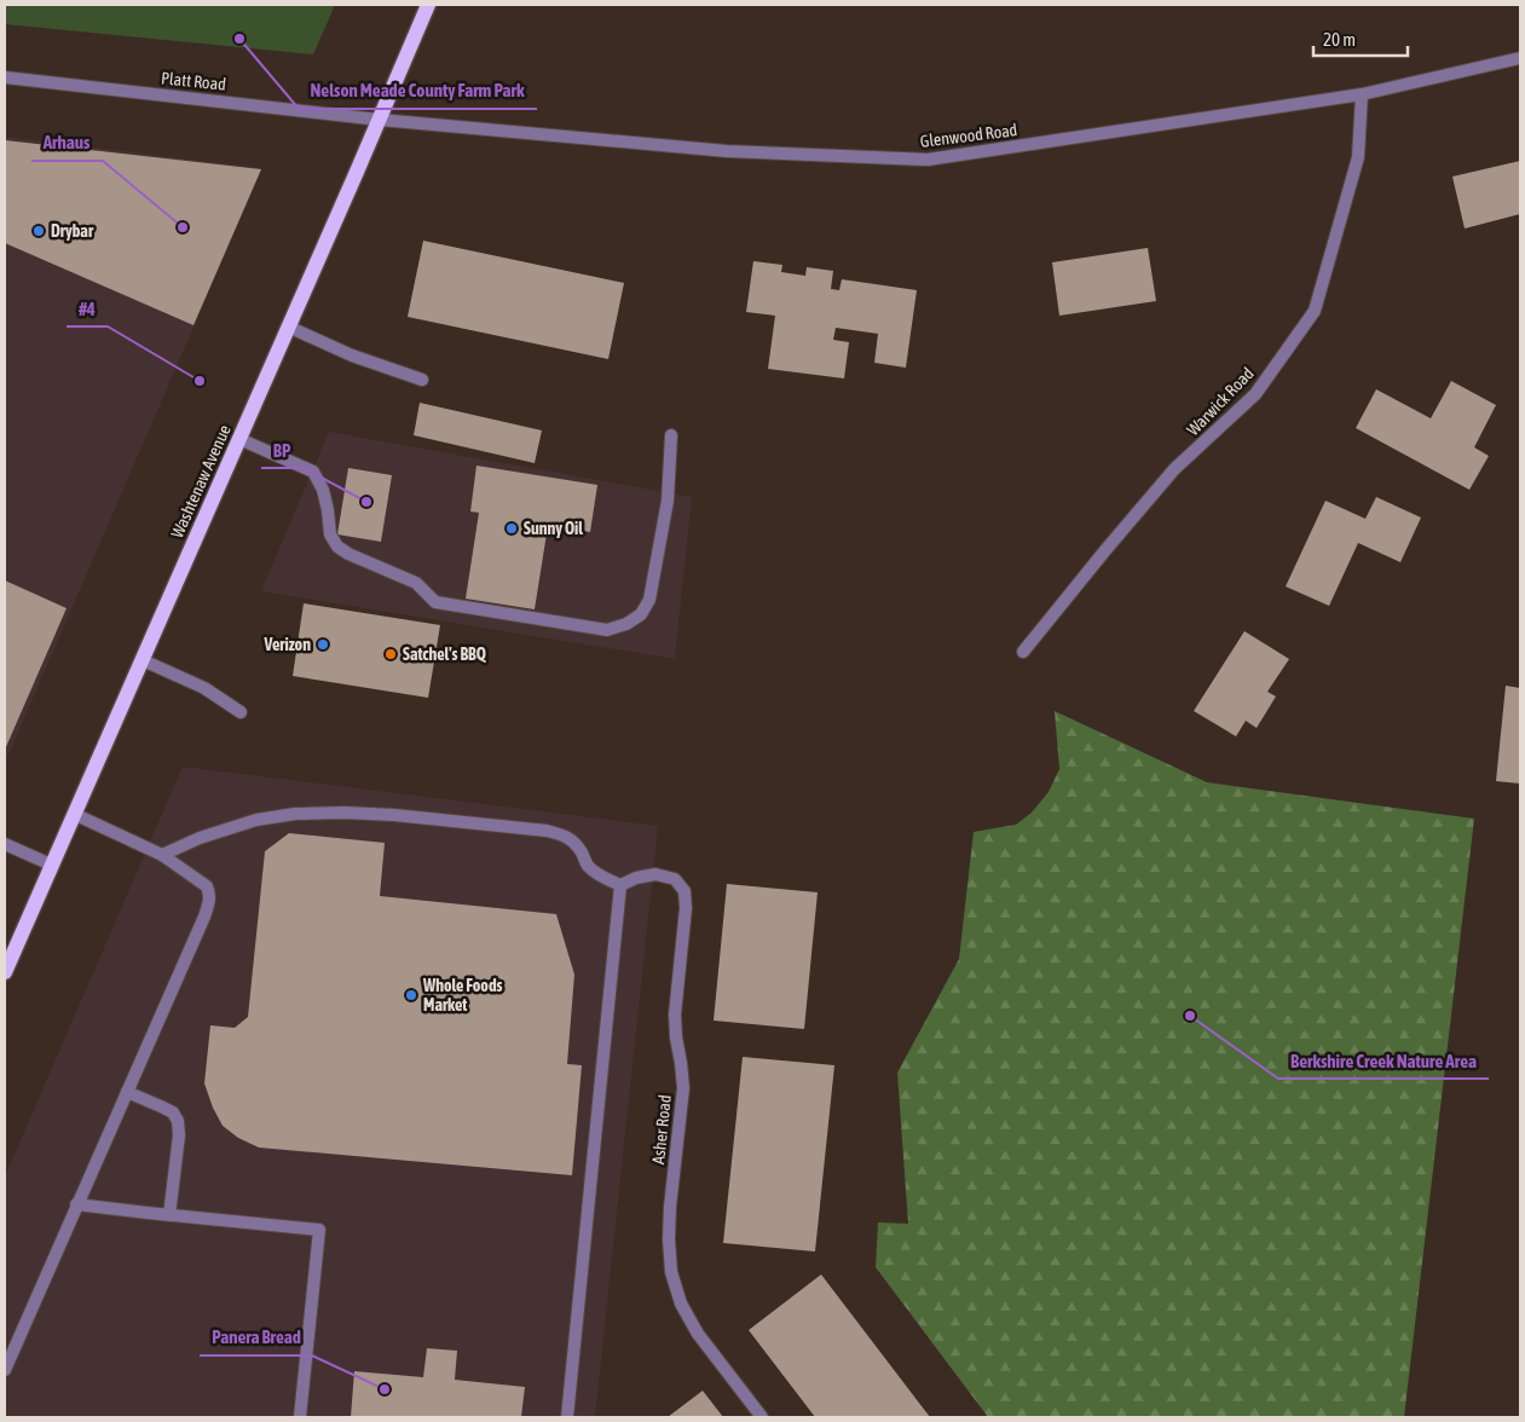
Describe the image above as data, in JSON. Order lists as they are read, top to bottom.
{
  "streets": {
    "main road": ["Washtenaw Avenue"],
    "street": [
      "Platt Road",
      "Glenwood Road",
      "Warwick Road",
      "Asher Road"
    ]
  },
  "crossings": [
    ["Platt Road", "Glenwood Road"],
    ["Platt Road", "Washtenaw Avenue"],
    ["Glenwood Road", "Warwick Road"],
    ["Glenwood Road", "Washtenaw Avenue"]
  ],
  "places": [
    "Nelson Meade County Farm Park",
    "Arhaus",
    "Drybar",
    "#4",
    "BP",
    "Sunny Oil",
    "Verizon",
    "Satchel's BBQ",
    "Whole Foods Market",
    "Berkshire Creek Nature Area",
    "Panera Bread"
  ],
  "scale_bar": "20 m"
}
